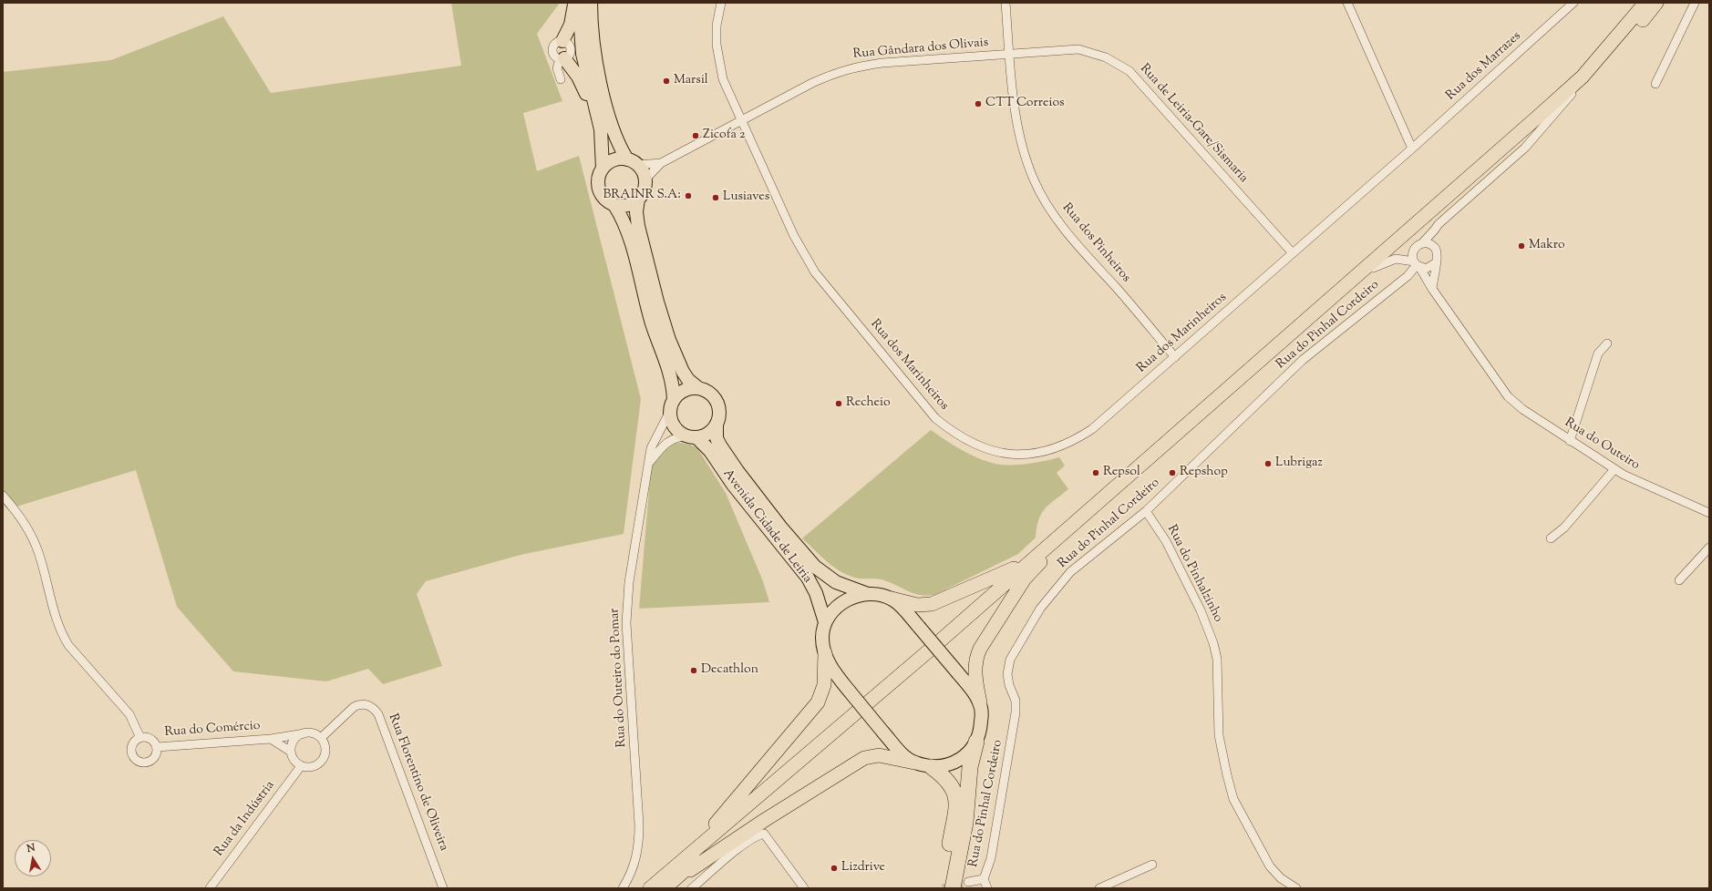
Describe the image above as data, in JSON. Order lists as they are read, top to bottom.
{
  "streets": {
    "main road": ["Avenida Cidade de Leiria"],
    "street": [
      "Rua Gândara dos Olivais",
      "Rua dos Marrazes",
      "Rua de Leiria-Gare/Sismaria",
      "Rua dos Pinheiros",
      "Rua do Pinhal Cordeiro",
      "Rua dos Marinheiros",
      "Rua do Outeiro",
      "Rua do Pinhalzinho",
      "Rua do Outeiro do Pomar",
      "Rua do Comércio",
      "Rua Florentino de Oliveira",
      "Rua da Indústria"
    ]
  },
  "crossings": [
    ["Rua Gândara dos Olivais", "Rua de Leiria-Gare/Sismaria"],
    ["Rua Gândara dos Olivais", "Rua dos Pinheiros"],
    ["Rua Gândara dos Olivais", "Rua dos Marinheiros"],
    ["Rua dos Marrazes", "Rua de Leiria-Gare/Sismaria"],
    ["Rua dos Marrazes", "Rua dos Marinheiros"],
    ["Rua de Leiria-Gare/Sismaria", "Rua dos Pinheiros"],
    ["Rua de Leiria-Gare/Sismaria", "Rua dos Marinheiros"],
    ["Rua dos Pinheiros", "Rua dos Marinheiros"],
    ["Rua do Pinhal Cordeiro", "Rua do Outeiro"],
    ["Rua do Pinhal Cordeiro", "Rua do Pinhalzinho"],
    ["Avenida Cidade de Leiria", "Rua do Outeiro do Pomar"],
    ["Rua do Comércio", "Rua Florentino de Oliveira"],
    ["Rua do Comércio", "Rua da Indústria"],
    ["Rua Florentino de Oliveira", "Rua da Indústria"]
  ],
  "places": [
    "Marsil",
    "CTT Correios",
    "Zicofa 2",
    "BRAINR S.A:",
    "Lusiaves",
    "Makro",
    "Recheio",
    "Lubrigaz",
    "Repsol",
    "Repshop",
    "Decathlon",
    "Lizdrive"
  ],
  "north": "top"
}
